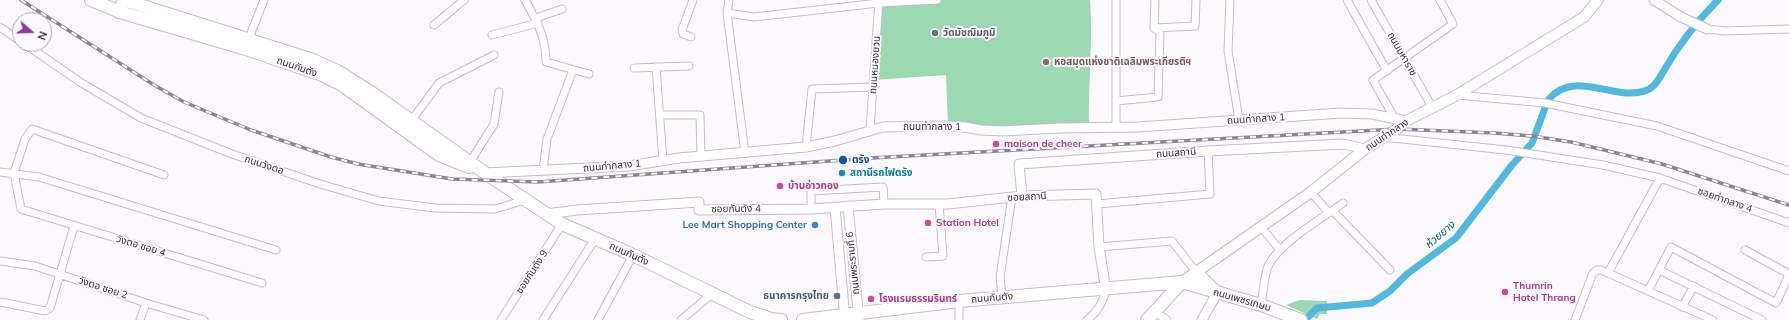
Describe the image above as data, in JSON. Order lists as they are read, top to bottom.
{
  "streets": {
    "main road": ["ถนนกันตัง", "ถนนท่ากลาง", "ถนนเพชรเกษม"],
    "street": [
      "ถนนมหาราช",
      "ถนนหนองยวน",
      "ถนนท่ากลาง 1",
      "ถนนสถานี",
      "ถนนวังตอ",
      "ซอยสถานี",
      "ซอยท่ากลาง 4",
      "ซอยกันตัง 4",
      "วังตอ ซอย 4",
      "ถนนพระรามที่ 6",
      "ซอยกันตัง 9",
      "วังตอ ซอย 2"
    ]
  },
  "crossings": [
    ["ถนนมหาราช", "ถนนท่ากลาง"],
    ["ถนนหนองยวน", "ถนนท่ากลาง 1"],
    ["ถนนกันตัง", "ถนนท่ากลาง 1"],
    ["ถนนกันตัง", "ถนนท่ากลาง"],
    ["ถนนกันตัง", "ถนนวังตอ"],
    ["ถนนกันตัง", "ซอยกันตัง 4"],
    ["ถนนกันตัง", "ถนนพระรามที่ 6"],
    ["ถนนกันตัง", "ซอยกันตัง 9"],
    ["ถนนกันตัง", "ถนนเพชรเกษม"],
    ["ถนนท่ากลาง 1", "ถนนท่ากลาง"],
    ["ถนนท่ากลาง", "ถนนสถานี"],
    ["ถนนท่ากลาง", "ซอยท่ากลาง 4"],
    ["ถนนท่ากลาง", "ถนนเพชรเกษม"],
    ["ถนนสถานี", "ซอยสถานี"],
    ["ซอยสถานี", "ซอยกันตัง 4"],
    ["ซอยกันตัง 4", "ถนนพระรามที่ 6"]
  ],
  "water": ["ห้วยยาง"],
  "places": [
    "วัดมัชฌิมภูมิ",
    "หอสมุดแห่งชาติเฉลิมพระเกียรติฯ",
    "maison de cheer",
    "ตรัง",
    "สถานีรถไฟตรัง",
    "บ้านอ่าวทอง",
    "Station Hotel",
    "Lee Mart Shopping Center",
    "Thumrin Hotel Thrang",
    "ธนาคารกรุงไทย",
    "โรงแรมธรรมรินทร์"
  ],
  "north": "right"
}
